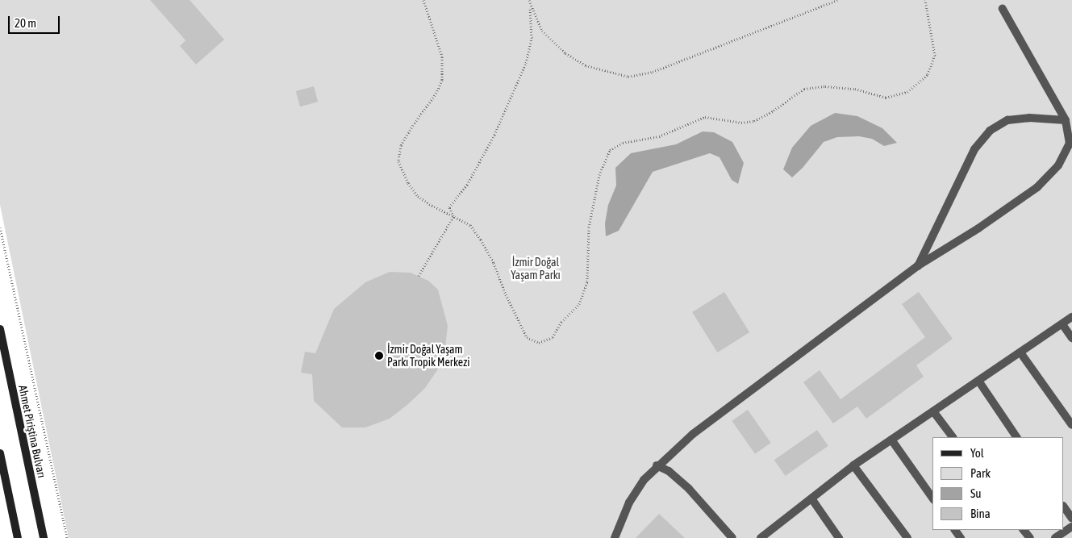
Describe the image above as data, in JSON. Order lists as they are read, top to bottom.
{
  "streets": {
    "main road": ["Ahmet Piriştina Bulvarı"]
  },
  "parks": ["İzmir Doğal Yaşam Parkı"],
  "places": ["İzmir Doğal Yaşam Parkı Tropik Merkezi"],
  "legend": [
    "Yol",
    "Park",
    "Su",
    "Bina"
  ],
  "scale_bar": "20 m"
}
